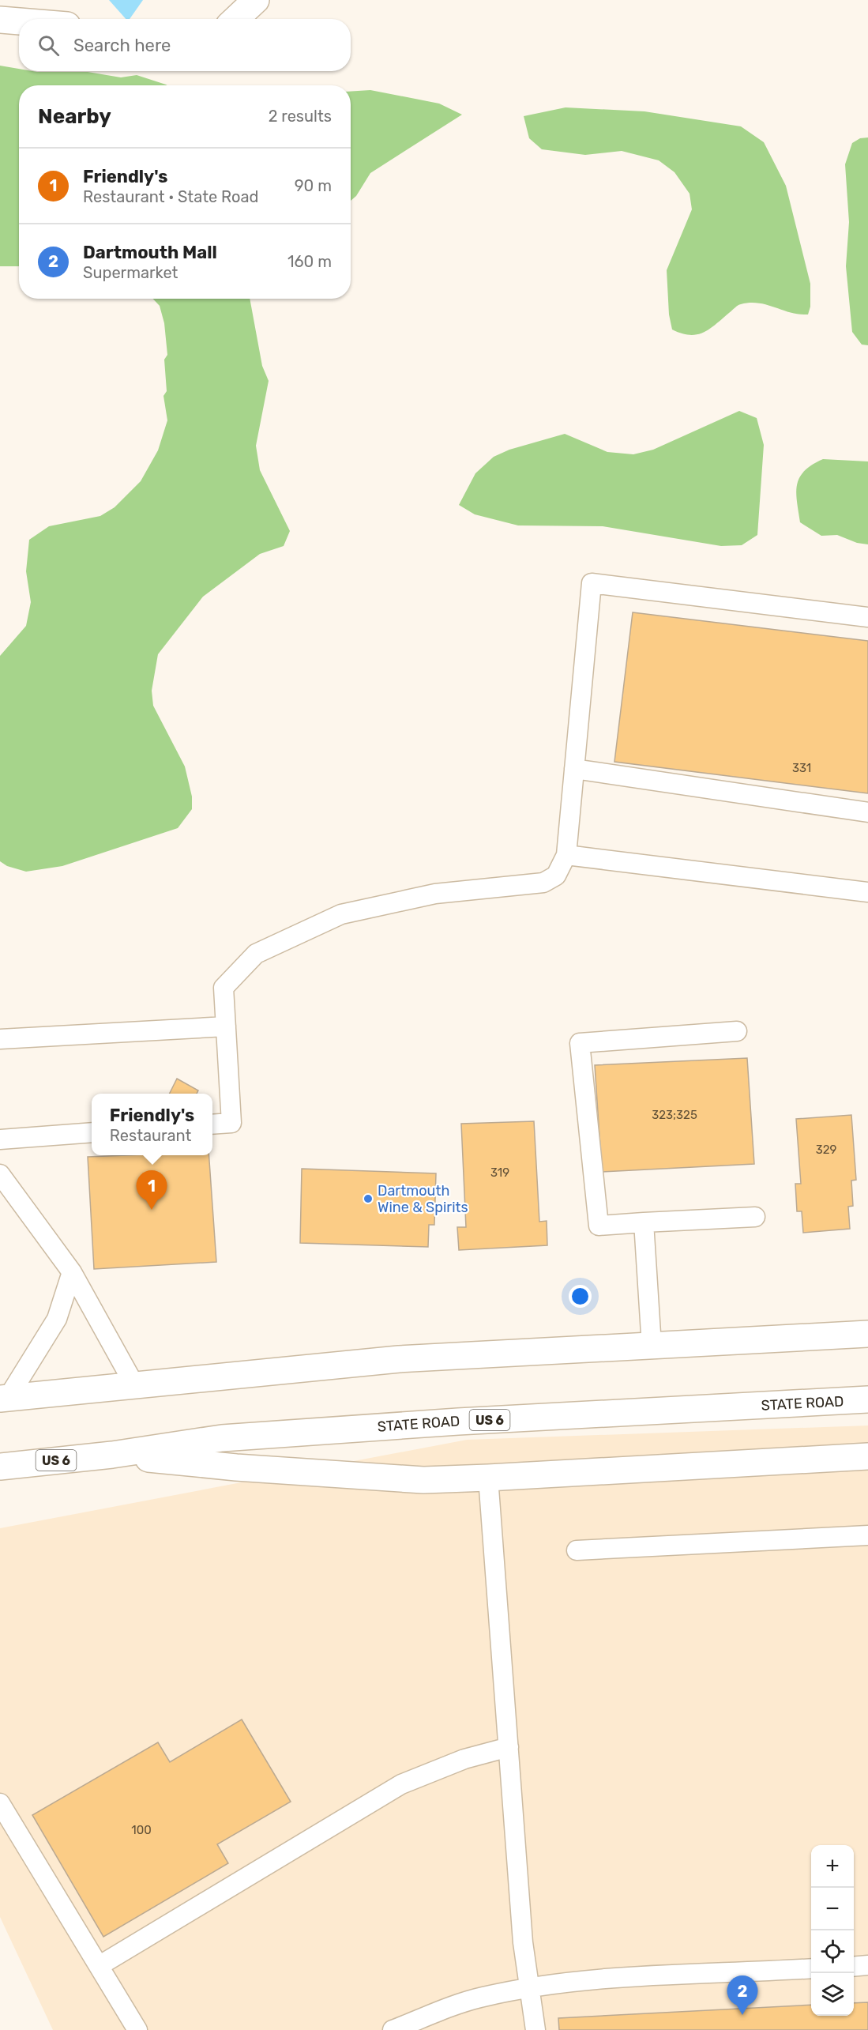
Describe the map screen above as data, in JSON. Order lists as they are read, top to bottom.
{
  "streets": {
    "main road": ["STATE ROAD", "US 6"]
  },
  "places": ["Dartmouth Wine & Spirits"],
  "house_numbers": [
    "331",
    "323;325",
    "329",
    "319",
    "100"
  ],
  "page": {
    "search": "Search here",
    "heading": ["Nearby", "2 results"],
    "list": [
      {
        "mark": "1",
        "name": "Friendly's",
        "note": "Restaurant · State Road",
        "value": "90 m"
      },
      {
        "mark": "2",
        "name": "Dartmouth Mall",
        "note": "Supermarket",
        "value": "160 m"
      }
    ],
    "popup": ["Friendly's", "Restaurant"],
    "pins": ["1", "2"],
    "map_buttons": ["+", "−"]
  }
}
